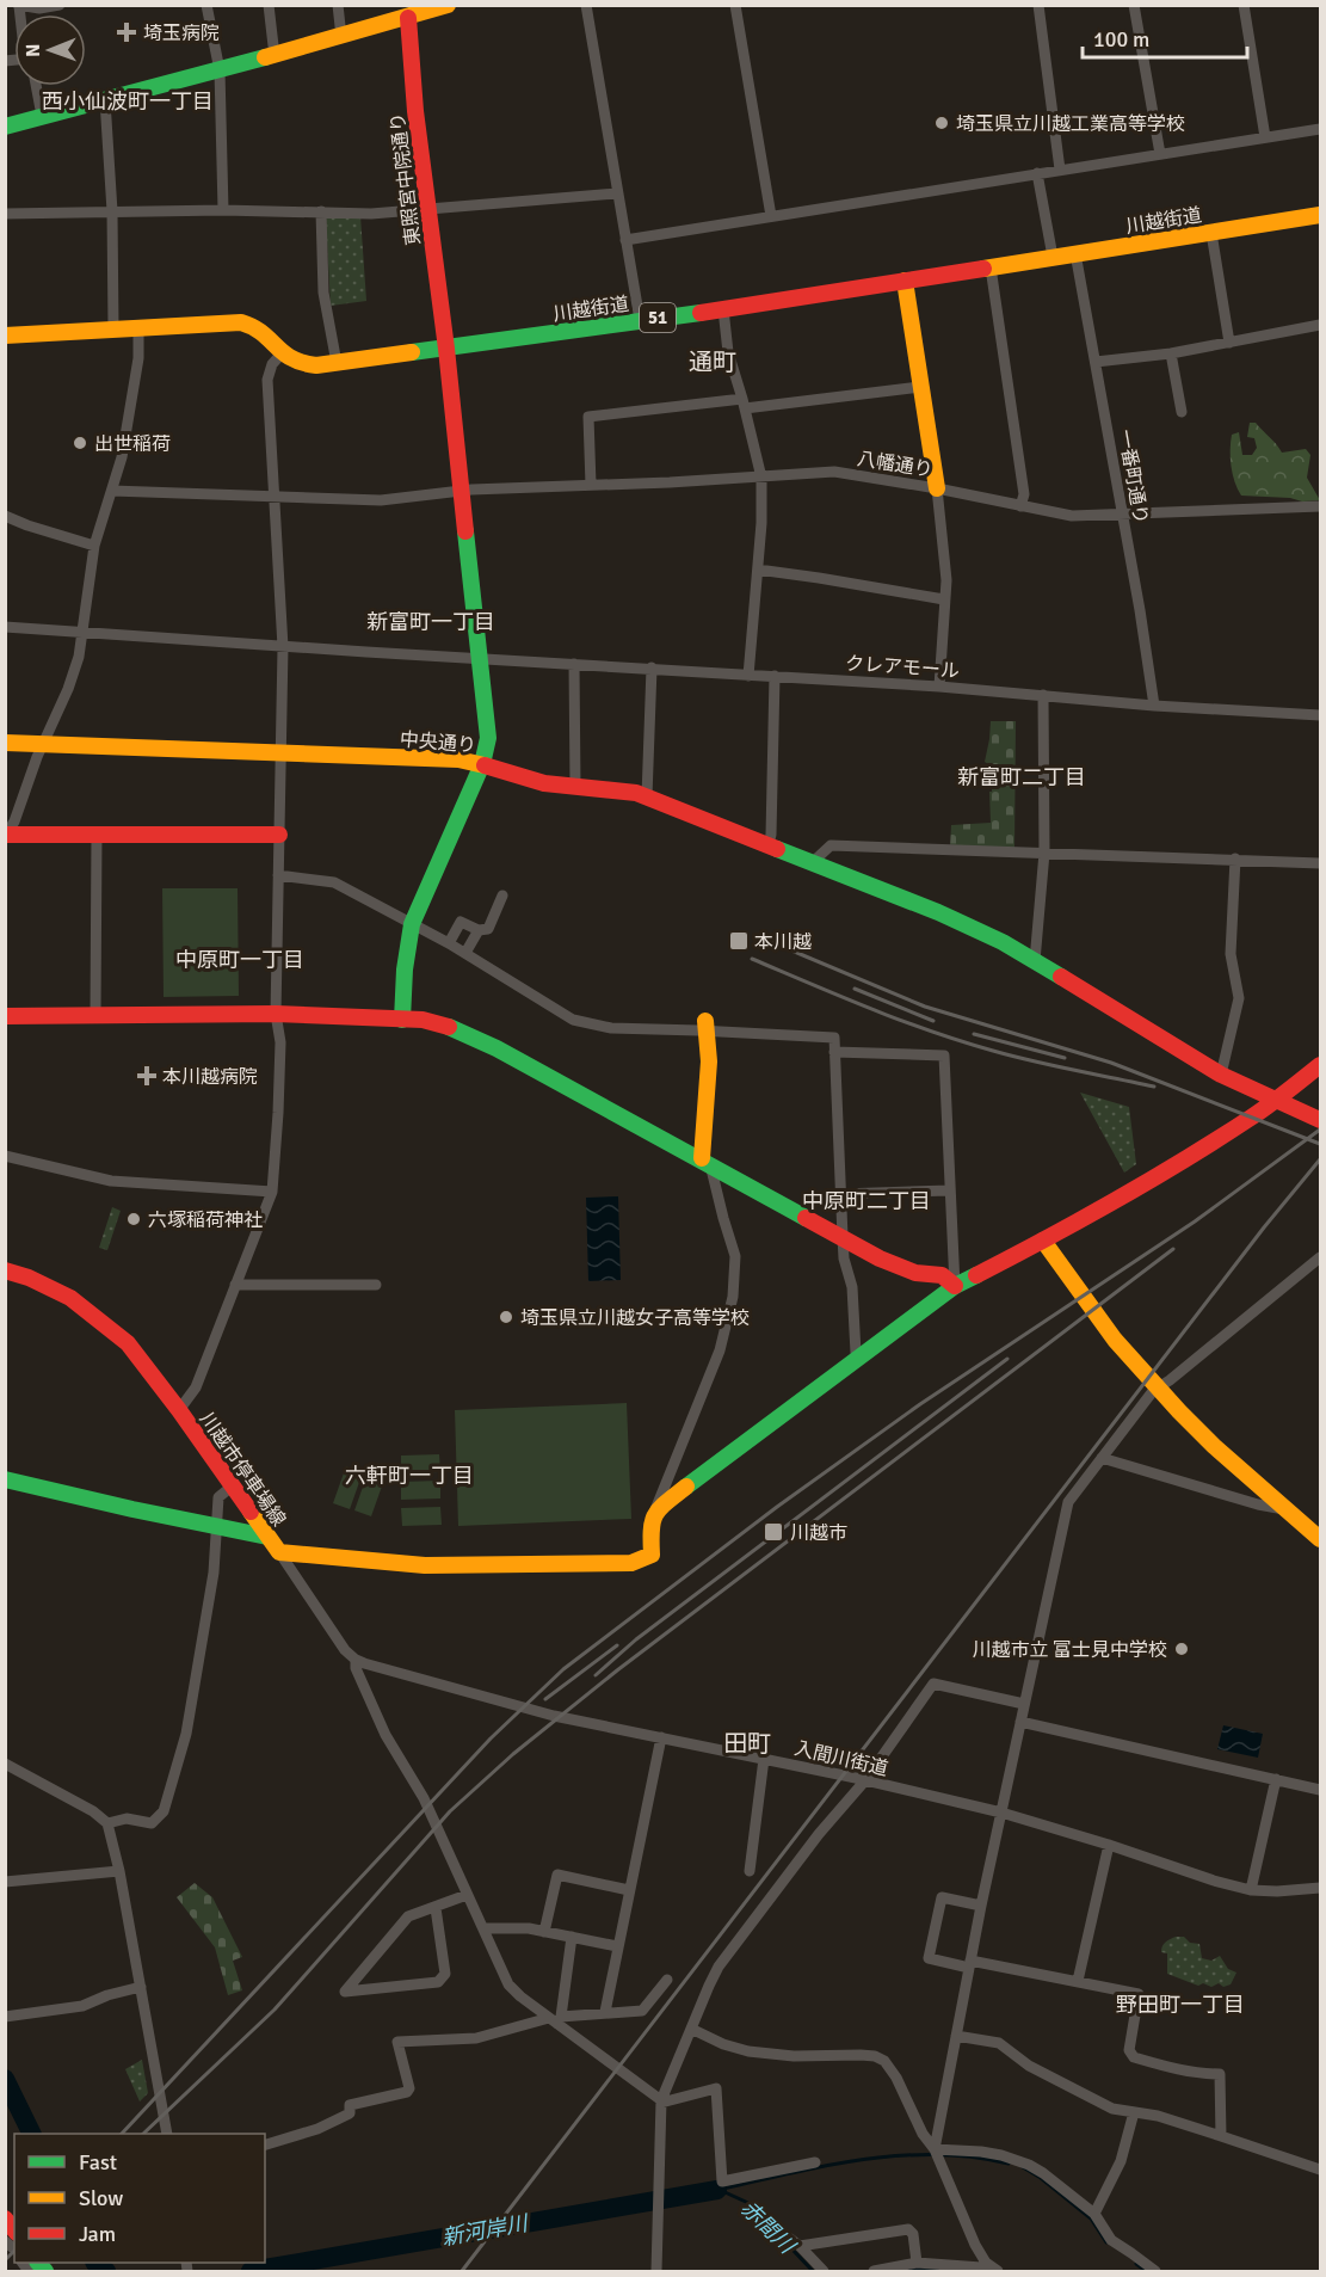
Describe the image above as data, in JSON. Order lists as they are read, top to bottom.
{
  "streets": {
    "street": [
      "東照宮中院通り",
      "川越街道",
      "51",
      "八幡通り",
      "一番町通り",
      "クレアモール",
      "中央通り",
      "川越市停車場線",
      "入間川街道"
    ]
  },
  "crossings": [
    ["東照宮中院通り", "川越街道"],
    ["東照宮中院通り", "八幡通り"],
    ["東照宮中院通り", "クレアモール"],
    ["東照宮中院通り", "中央通り"],
    ["川越街道", "一番町通り"],
    ["八幡通り", "一番町通り"],
    ["一番町通り", "クレアモール"]
  ],
  "districts": [
    "西小仙波町一丁目",
    "通町",
    "新富町一丁目",
    "新富町二丁目",
    "中原町一丁目",
    "中原町二丁目",
    "六軒町一丁目",
    "田町",
    "野田町一丁目"
  ],
  "water": ["赤間川", "新河岸川"],
  "places": {
    "health": ["埼玉病院", "本川越病院"],
    "other": [
      "埼玉県立川越工業高等学校",
      "出世稲荷",
      "六塚稲荷神社",
      "埼玉県立川越女子高等学校",
      "川越市立 富士見中学校"
    ],
    "transit": ["本川越", "川越市"]
  },
  "legend": ["Fast", "Slow", "Jam"],
  "scale_bar": "100 m",
  "north": "left"
}
